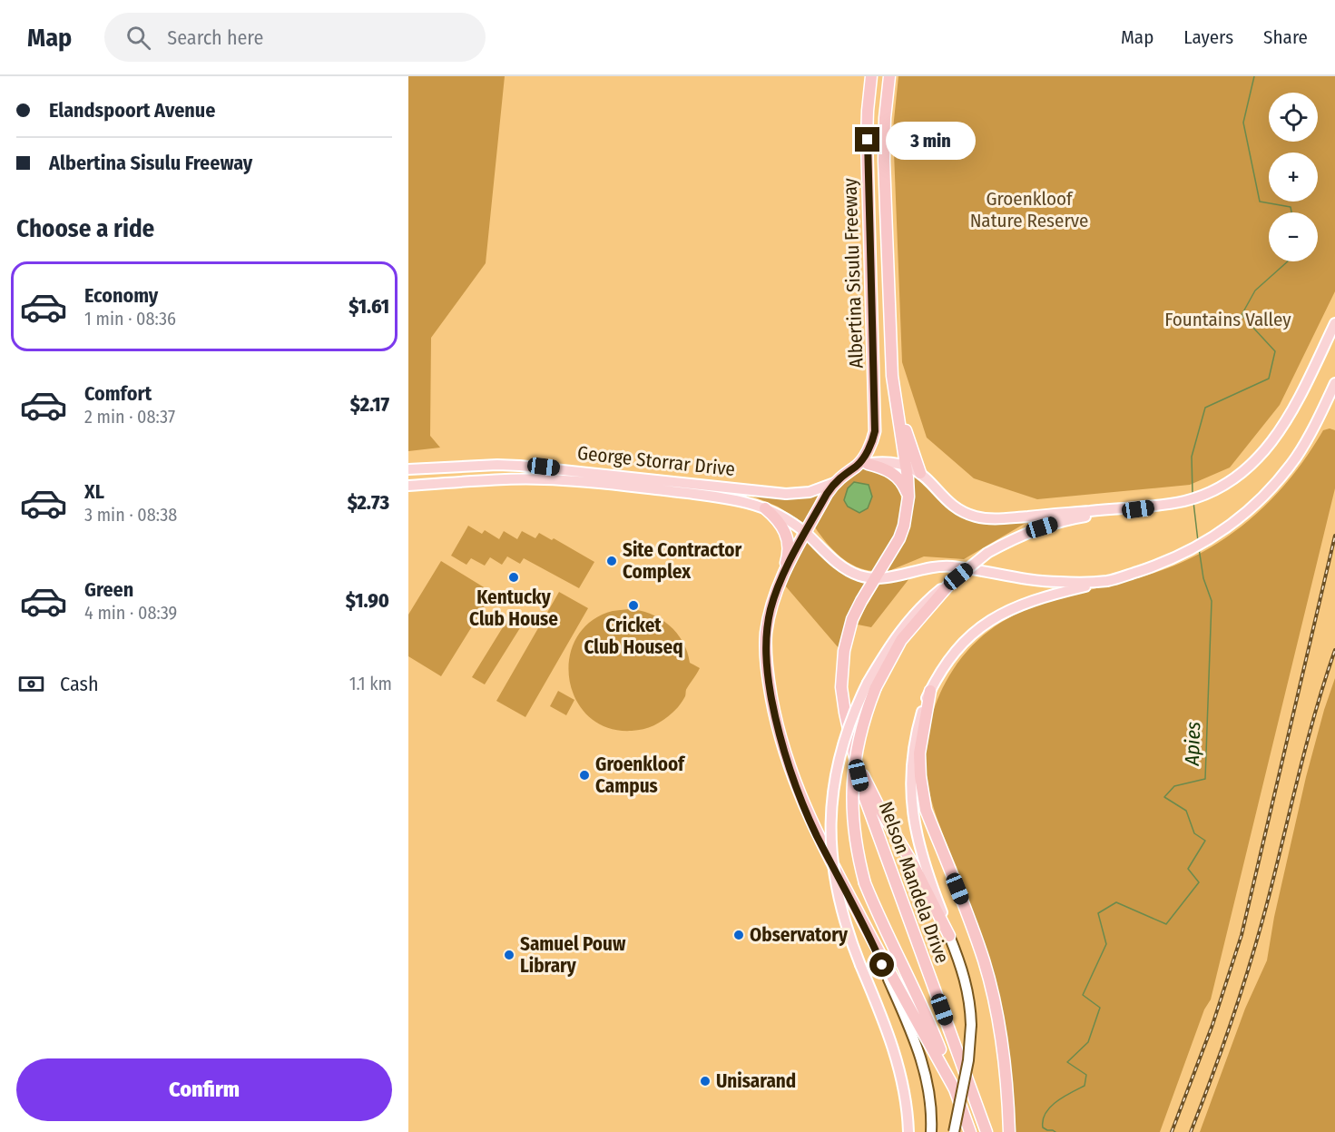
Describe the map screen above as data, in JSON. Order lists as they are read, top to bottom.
{
  "streets": {
    "highway": ["Albertina Sisulu Freeway", "Nelson Mandela Drive"],
    "main road": ["George Storrar Drive"]
  },
  "crossings": [
    ["Albertina Sisulu Freeway", "George Storrar Drive"],
    ["Albertina Sisulu Freeway", "Nelson Mandela Drive"],
    ["George Storrar Drive", "Nelson Mandela Drive"]
  ],
  "water": ["Apies"],
  "parks": ["Groenkloof Nature Reserve", "Fountains Valley"],
  "places": [
    "Site Contractor Complex",
    "Kentucky Club House",
    "Cricket Club Houseq",
    "Groenkloof Campus",
    "Observatory",
    "Samuel Pouw Library",
    "Unisarand"
  ],
  "page": {
    "header": "Map",
    "search": "Search here",
    "nav": ["Map", "Layers", "Share"],
    "banner": ["Elandspoort Avenue", "Albertina Sisulu Freeway"],
    "map_buttons": ["+", "−"],
    "bubble": "3 min",
    "heading": "Choose a ride",
    "list": [
      {
        "name": "Economy",
        "note": "1 min · 08:36",
        "value": "$1.61"
      },
      {
        "name": "Comfort",
        "note": "2 min · 08:37",
        "value": "$2.17"
      },
      {
        "name": "XL",
        "note": "3 min · 08:38",
        "value": "$2.73"
      },
      {
        "name": "Green",
        "note": "4 min · 08:39",
        "value": "$1.90"
      }
    ],
    "pay": ["Cash", "1.1 km"],
    "buttons": "Confirm"
  }
}
